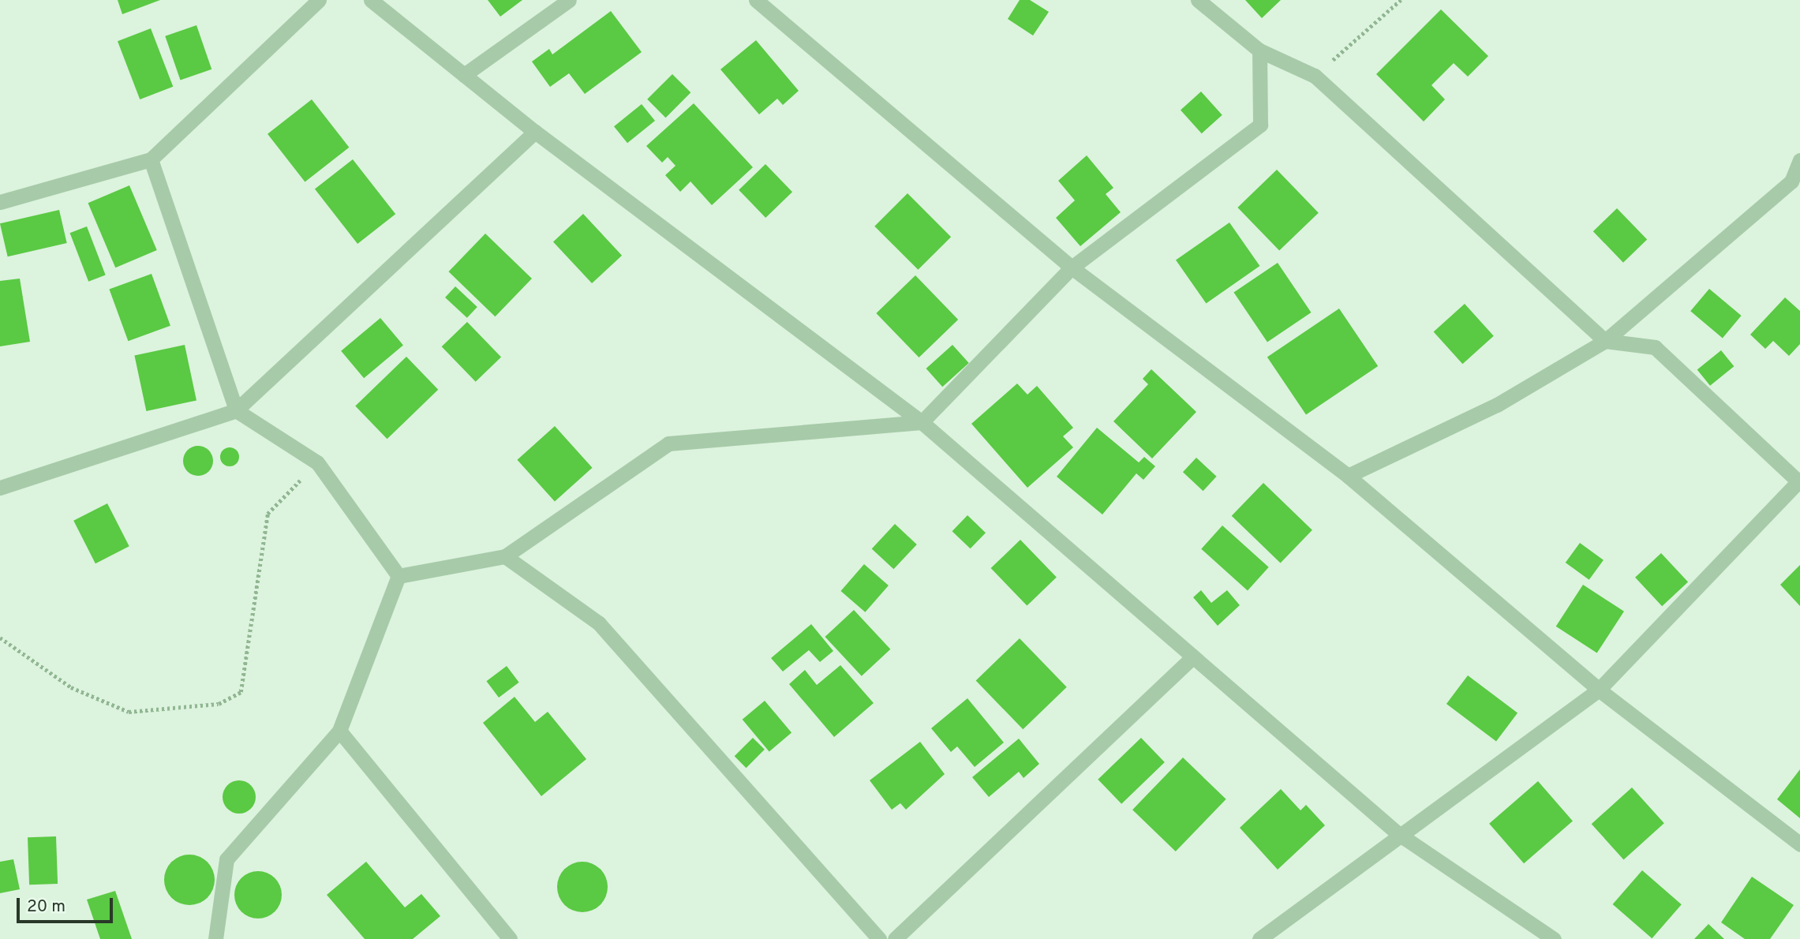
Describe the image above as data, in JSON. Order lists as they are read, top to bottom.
{
  "scale_bar": "20 m"
}
